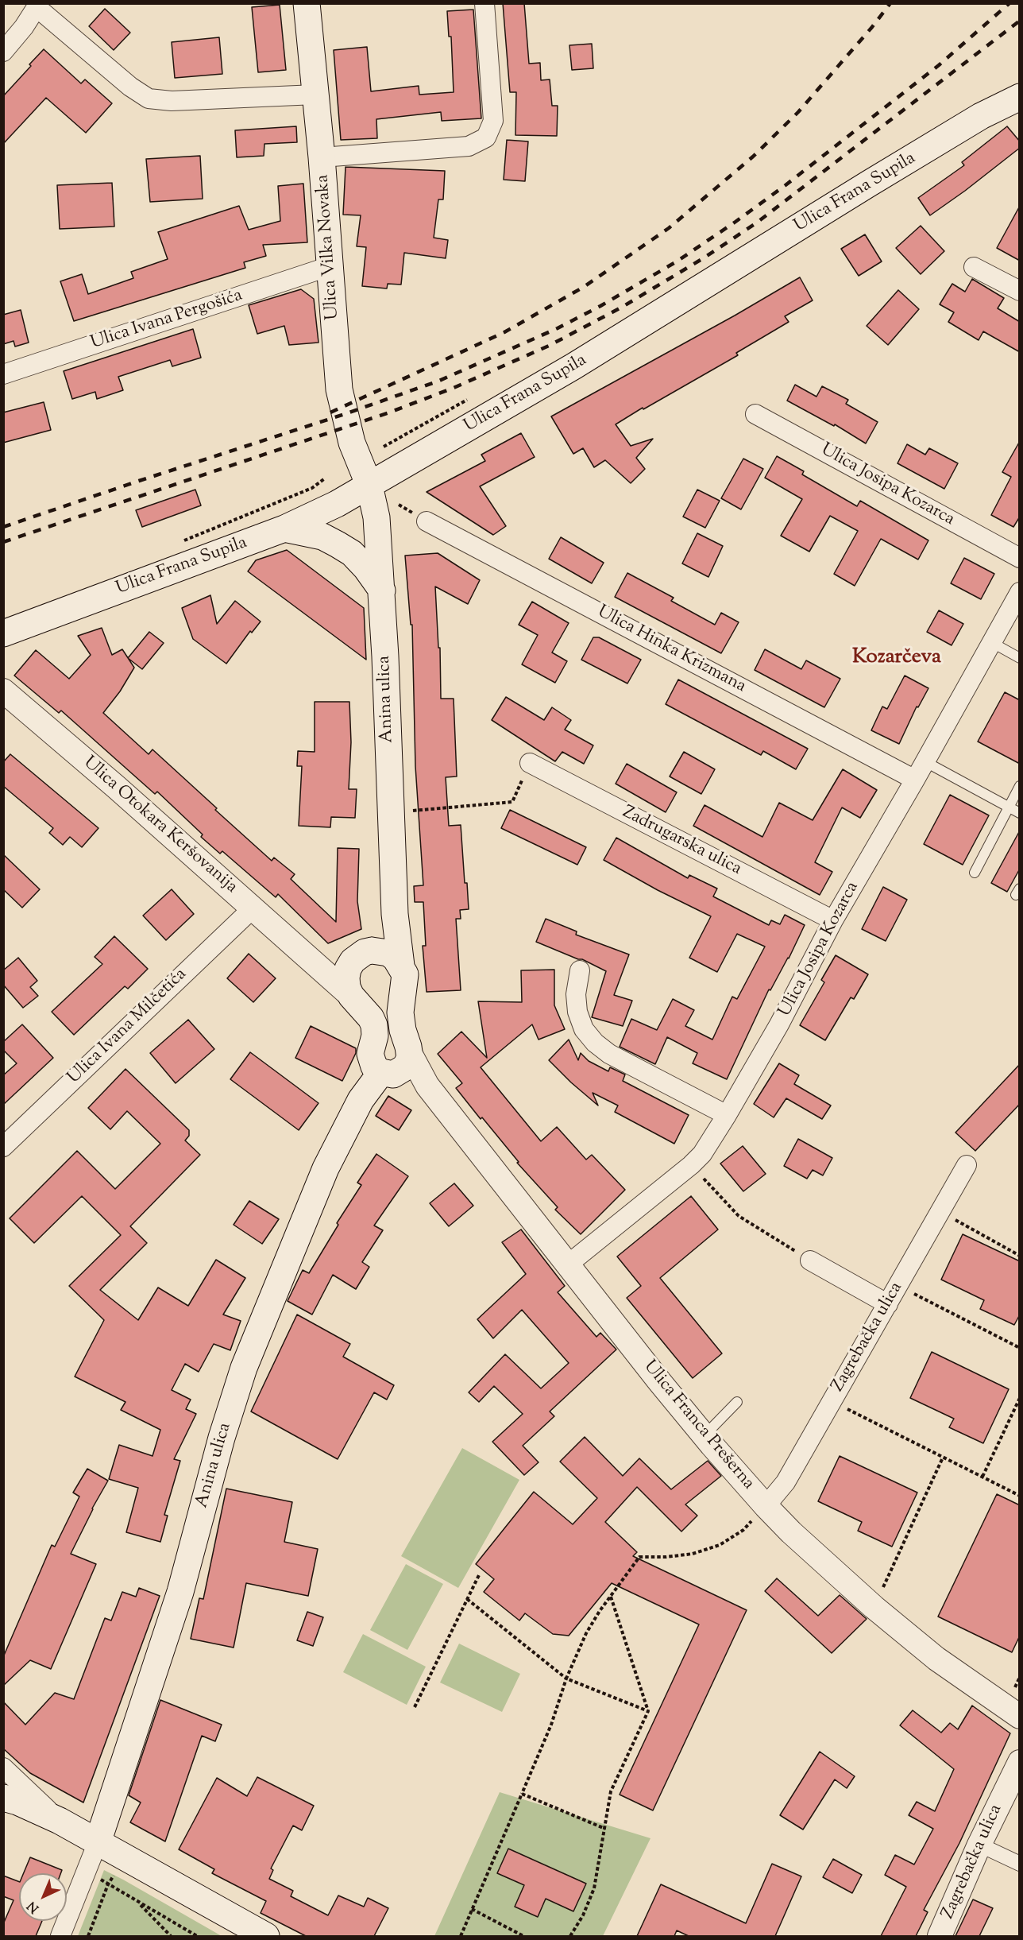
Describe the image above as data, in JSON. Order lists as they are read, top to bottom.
{
  "streets": {
    "main road": ["Ulica Frana Supila", "Ulica Vilka Novaka", "Anina ulica"],
    "street": [
      "Ulica Ivana Pergošića",
      "Ulica Josipa Kozarca",
      "Ulica Hinka Krizmana",
      "Ulica Otokara Keršovanija",
      "Zadrugarska ulica",
      "Ulica Ivana Milčetića",
      "Zagrebačka ulica",
      "Ulica Franca Prešerna"
    ]
  },
  "crossings": [
    ["Ulica Frana Supila", "Ulica Vilka Novaka"],
    ["Ulica Frana Supila", "Anina ulica"],
    ["Ulica Vilka Novaka", "Ulica Ivana Pergošića"],
    ["Ulica Vilka Novaka", "Anina ulica"],
    ["Ulica Josipa Kozarca", "Ulica Hinka Krizmana"],
    ["Ulica Josipa Kozarca", "Zadrugarska ulica"],
    ["Ulica Josipa Kozarca", "Ulica Franca Prešerna"],
    ["Anina ulica", "Ulica Otokara Keršovanija"],
    ["Anina ulica", "Ulica Franca Prešerna"],
    ["Ulica Otokara Keršovanija", "Ulica Ivana Milčetića"],
    ["Zagrebačka ulica", "Ulica Franca Prešerna"]
  ],
  "districts": ["Kozarčeva"],
  "north": "bottom left"
}
